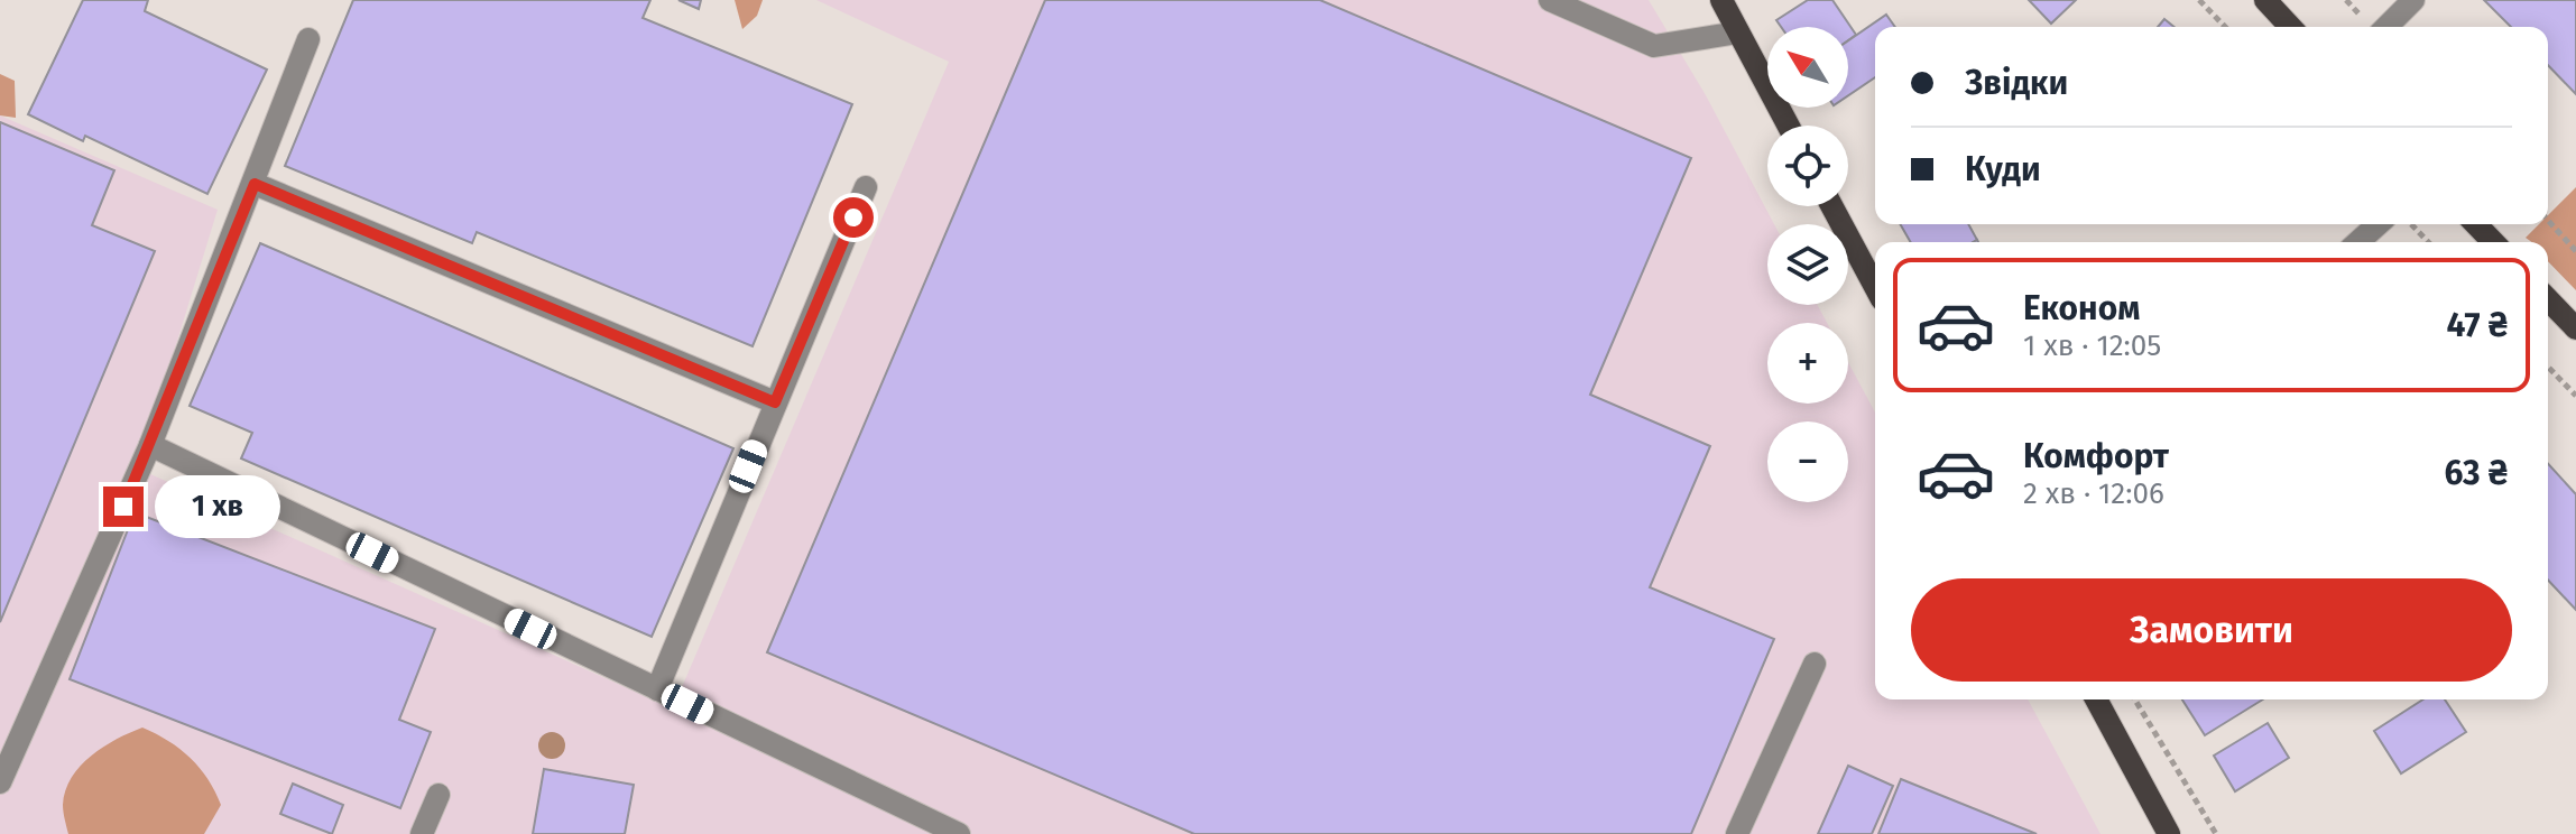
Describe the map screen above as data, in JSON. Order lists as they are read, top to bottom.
{
  "north": "top left",
  "page": {
    "map_buttons": ["+", "−"],
    "banner": ["Звідки", "Куди"],
    "list": [
      {
        "name": "Економ",
        "note": "1 хв · 12:05",
        "value": "47 ₴"
      },
      {
        "name": "Комфорт",
        "note": "2 хв · 12:06",
        "value": "63 ₴"
      }
    ],
    "bubble": "1 хв",
    "buttons": "Замовити"
  }
}
